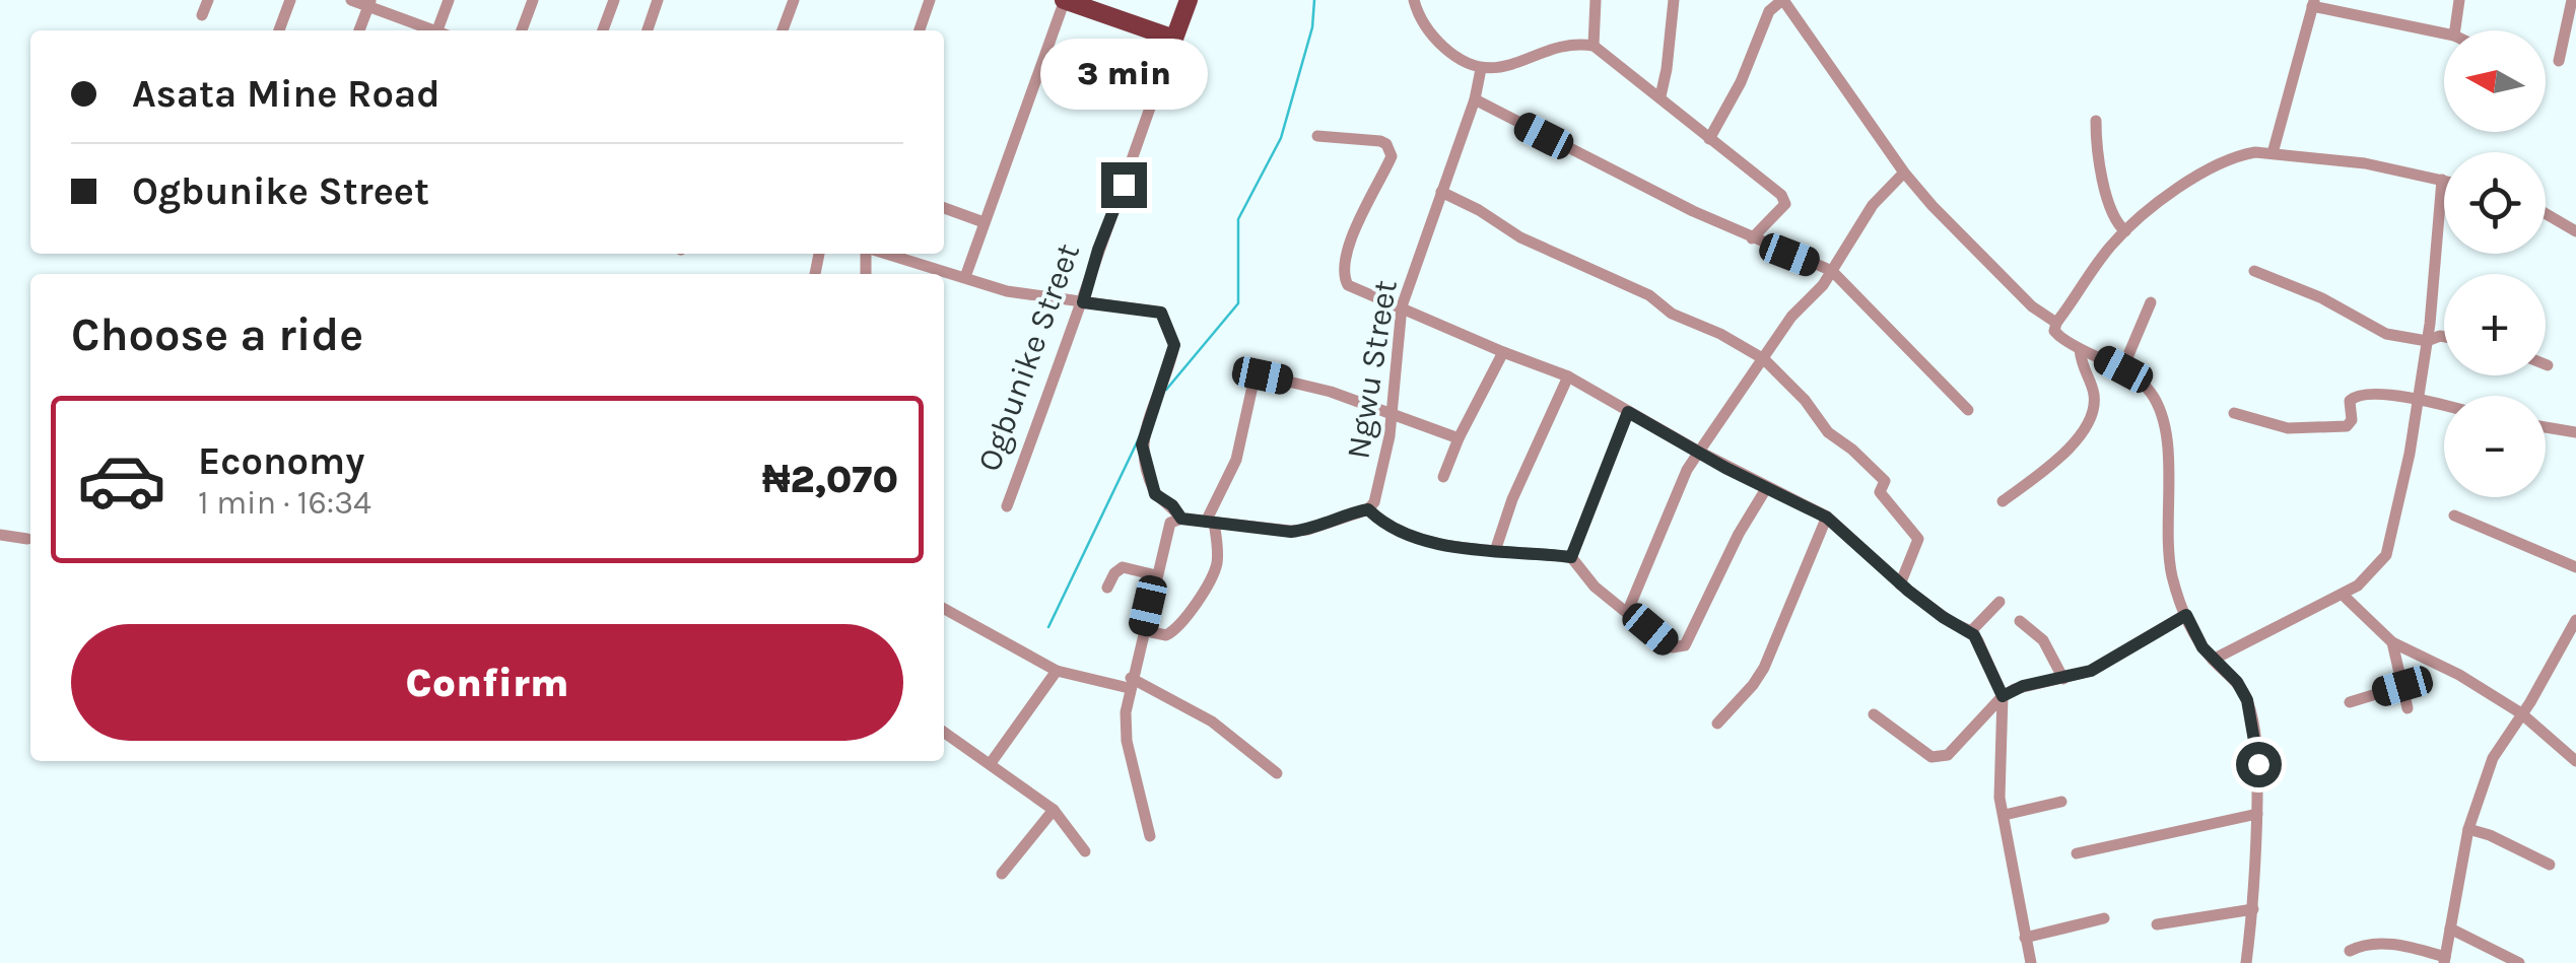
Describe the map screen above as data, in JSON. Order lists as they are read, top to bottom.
{
  "streets": {
    "main road": ["Ogbunike Street"],
    "street": ["Ngwu Street"]
  },
  "north": "left",
  "page": {
    "map_buttons": ["+", "−"],
    "banner": ["Asata Mine Road", "Ogbunike Street"],
    "bubble": "3 min",
    "heading": "Choose a ride",
    "list": [
      {
        "name": "Economy",
        "note": "1 min · 16:34",
        "value": "₦2,070"
      }
    ],
    "buttons": "Confirm"
  }
}
